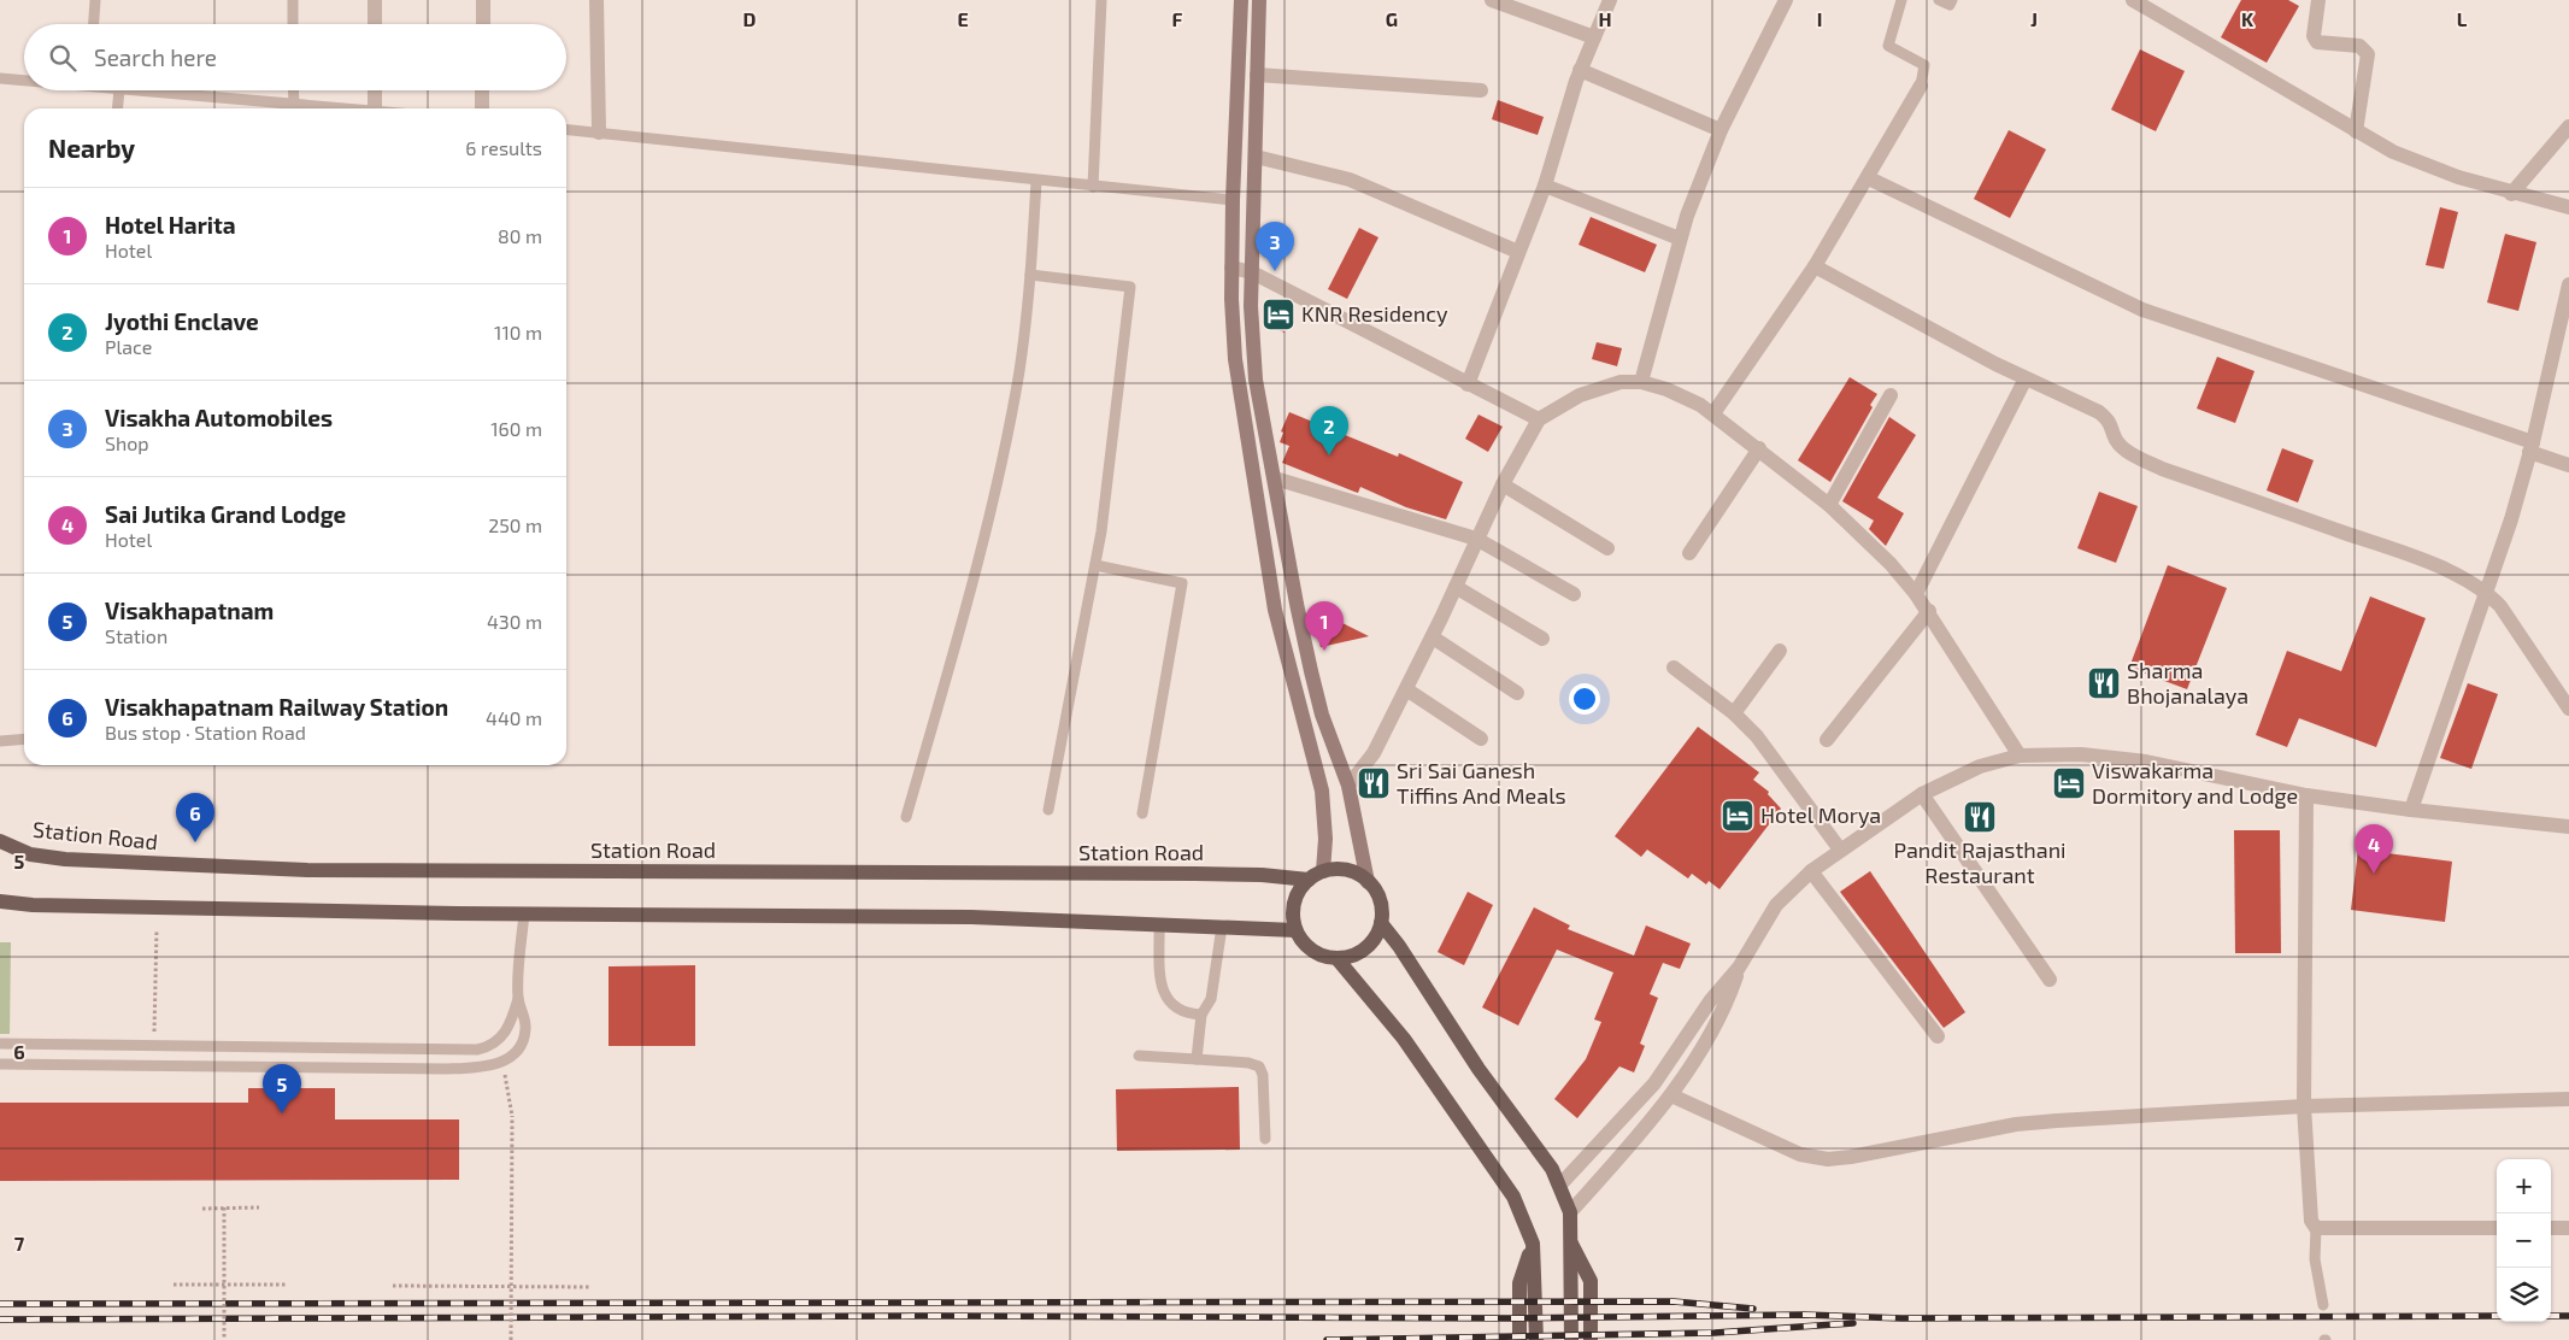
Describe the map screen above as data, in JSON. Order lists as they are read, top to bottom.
{
  "streets": {
    "main road": ["Station Road"]
  },
  "places": {
    "hotel": ["KNR Residency", "Viswakarma Dormitory and Lodge", "Hotel Morya"],
    "restaurant": ["Sharma Bhojanalaya", "Sri Sai Ganesh Tiffins And Meals", "Pandit Rajasthani Restaurant"]
  },
  "page": {
    "search": "Search here",
    "heading": ["Nearby", "6 results"],
    "list": [
      {
        "mark": "1",
        "name": "Hotel Harita",
        "note": "Hotel",
        "value": "80 m"
      },
      {
        "mark": "2",
        "name": "Jyothi Enclave",
        "note": "Place",
        "value": "110 m"
      },
      {
        "mark": "3",
        "name": "Visakha Automobiles",
        "note": "Shop",
        "value": "160 m"
      },
      {
        "mark": "4",
        "name": "Sai Jutika Grand Lodge",
        "note": "Hotel",
        "value": "250 m"
      },
      {
        "mark": "5",
        "name": "Visakhapatnam",
        "note": "Station",
        "value": "430 m"
      },
      {
        "mark": "6",
        "name": "Visakhapatnam Railway Station",
        "note": "Bus stop · Station Road",
        "value": "440 m"
      }
    ],
    "pins": [
      "3",
      "2",
      "1",
      "6",
      "4",
      "5"
    ],
    "map_buttons": ["+", "−"]
  },
  "grid": {
    "columns": [
      "D",
      "E",
      "F",
      "G",
      "H",
      "I",
      "J",
      "K",
      "L"
    ],
    "rows": ["5", "6", "7"]
  }
}
